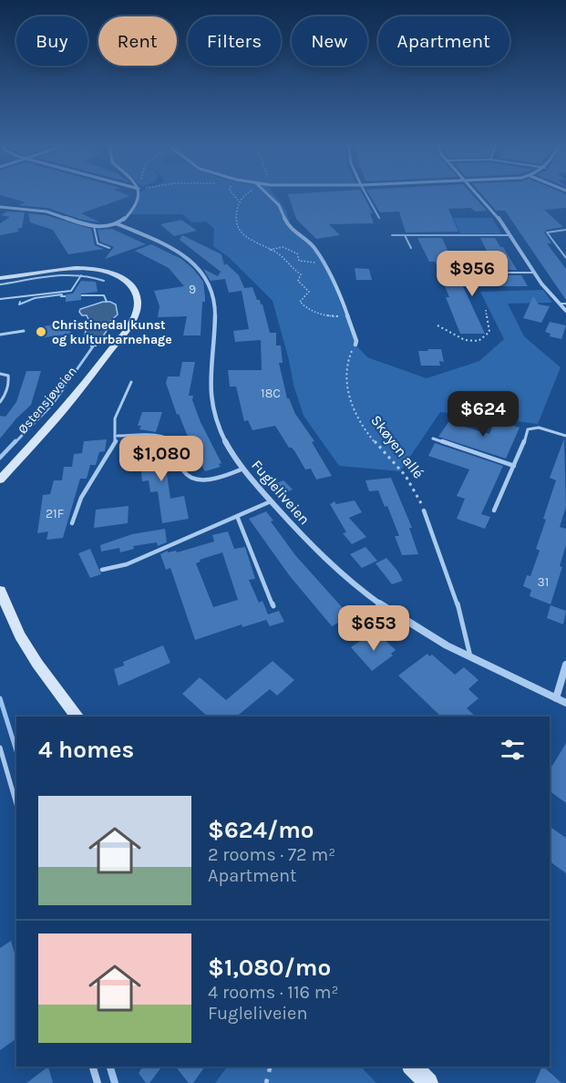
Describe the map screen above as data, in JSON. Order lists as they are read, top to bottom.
{
  "streets": {
    "main road": ["Østensjøveien"],
    "street": ["Fugleliveien"],
    "path": ["Skøyen allé"]
  },
  "places": ["Christinedal kunst og kulturbarnehage"],
  "house_numbers": [
    "9",
    "18C",
    "21F",
    "31"
  ],
  "page": {
    "chip": [
      "Buy",
      "Rent",
      "Filters",
      "New",
      "Apartment"
    ],
    "price": [
      "$956",
      "$624",
      "$1,080",
      "$653"
    ],
    "heading": "4 homes",
    "list": [
      {
        "name": "$624/mo",
        "note": "2 rooms · 72 m² · Apartment"
      },
      {
        "name": "$1,080/mo",
        "note": "4 rooms · 116 m² · Fugleliveien"
      }
    ]
  }
}
